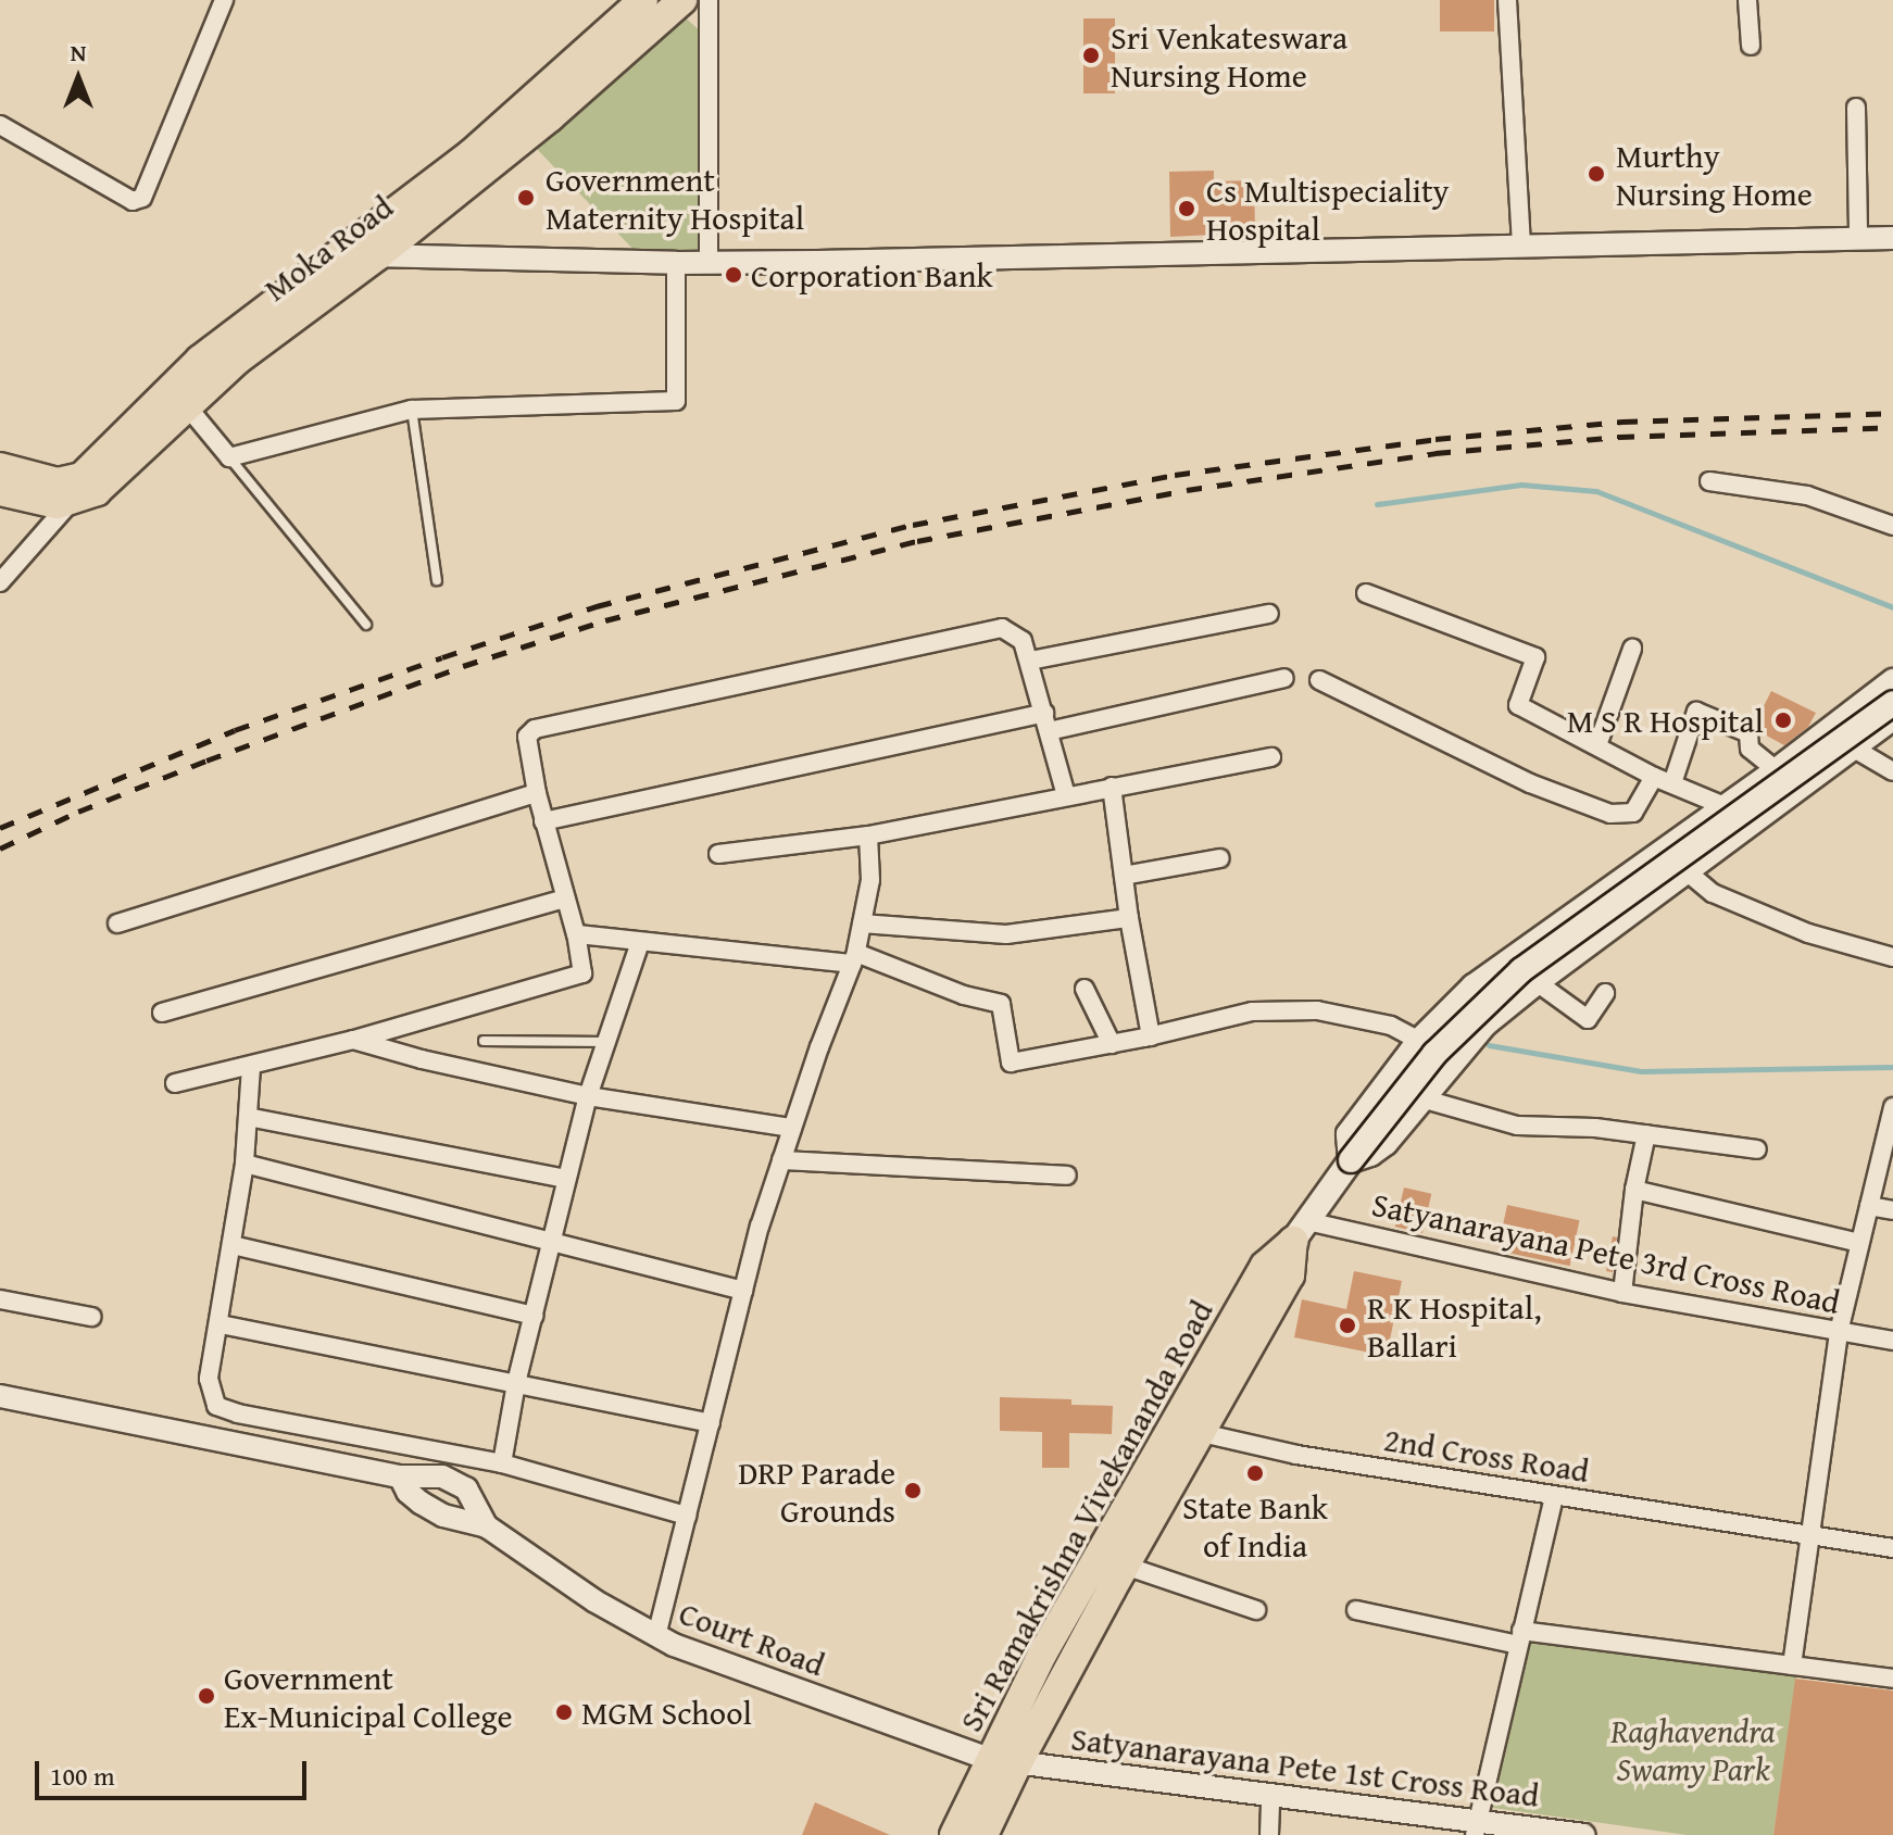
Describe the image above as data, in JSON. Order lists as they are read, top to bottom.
{
  "streets": {
    "main road": ["Moka Road", "Sri Ramakrishna Vivekananda Road"],
    "street": [
      "Satyanarayana Pete 3rd Cross Road",
      "2nd Cross Road",
      "Court Road",
      "Satyanarayana Pete 1st Cross Road"
    ]
  },
  "crossings": [
    ["Satyanarayana Pete 3rd Cross Road", "Sri Ramakrishna Vivekananda Road"],
    ["2nd Cross Road", "Sri Ramakrishna Vivekananda Road"],
    ["Sri Ramakrishna Vivekananda Road", "Court Road"],
    ["Sri Ramakrishna Vivekananda Road", "Satyanarayana Pete 1st Cross Road"],
    ["Court Road", "Satyanarayana Pete 1st Cross Road"]
  ],
  "parks": ["Raghavendra Swamy Park"],
  "places": [
    "Sri Venkateswara Nursing Home",
    "Murthy Nursing Home",
    "Government Maternity Hospital",
    "Cs Multispeciality Hospital",
    "Corporation Bank",
    "M S R Hospital",
    "R K Hospital, Ballari",
    "State Bank of India",
    "DRP Parade Grounds",
    "Government Ex-Municipal College",
    "MGM School"
  ],
  "scale_bar": "100 m",
  "north": "top"
}
